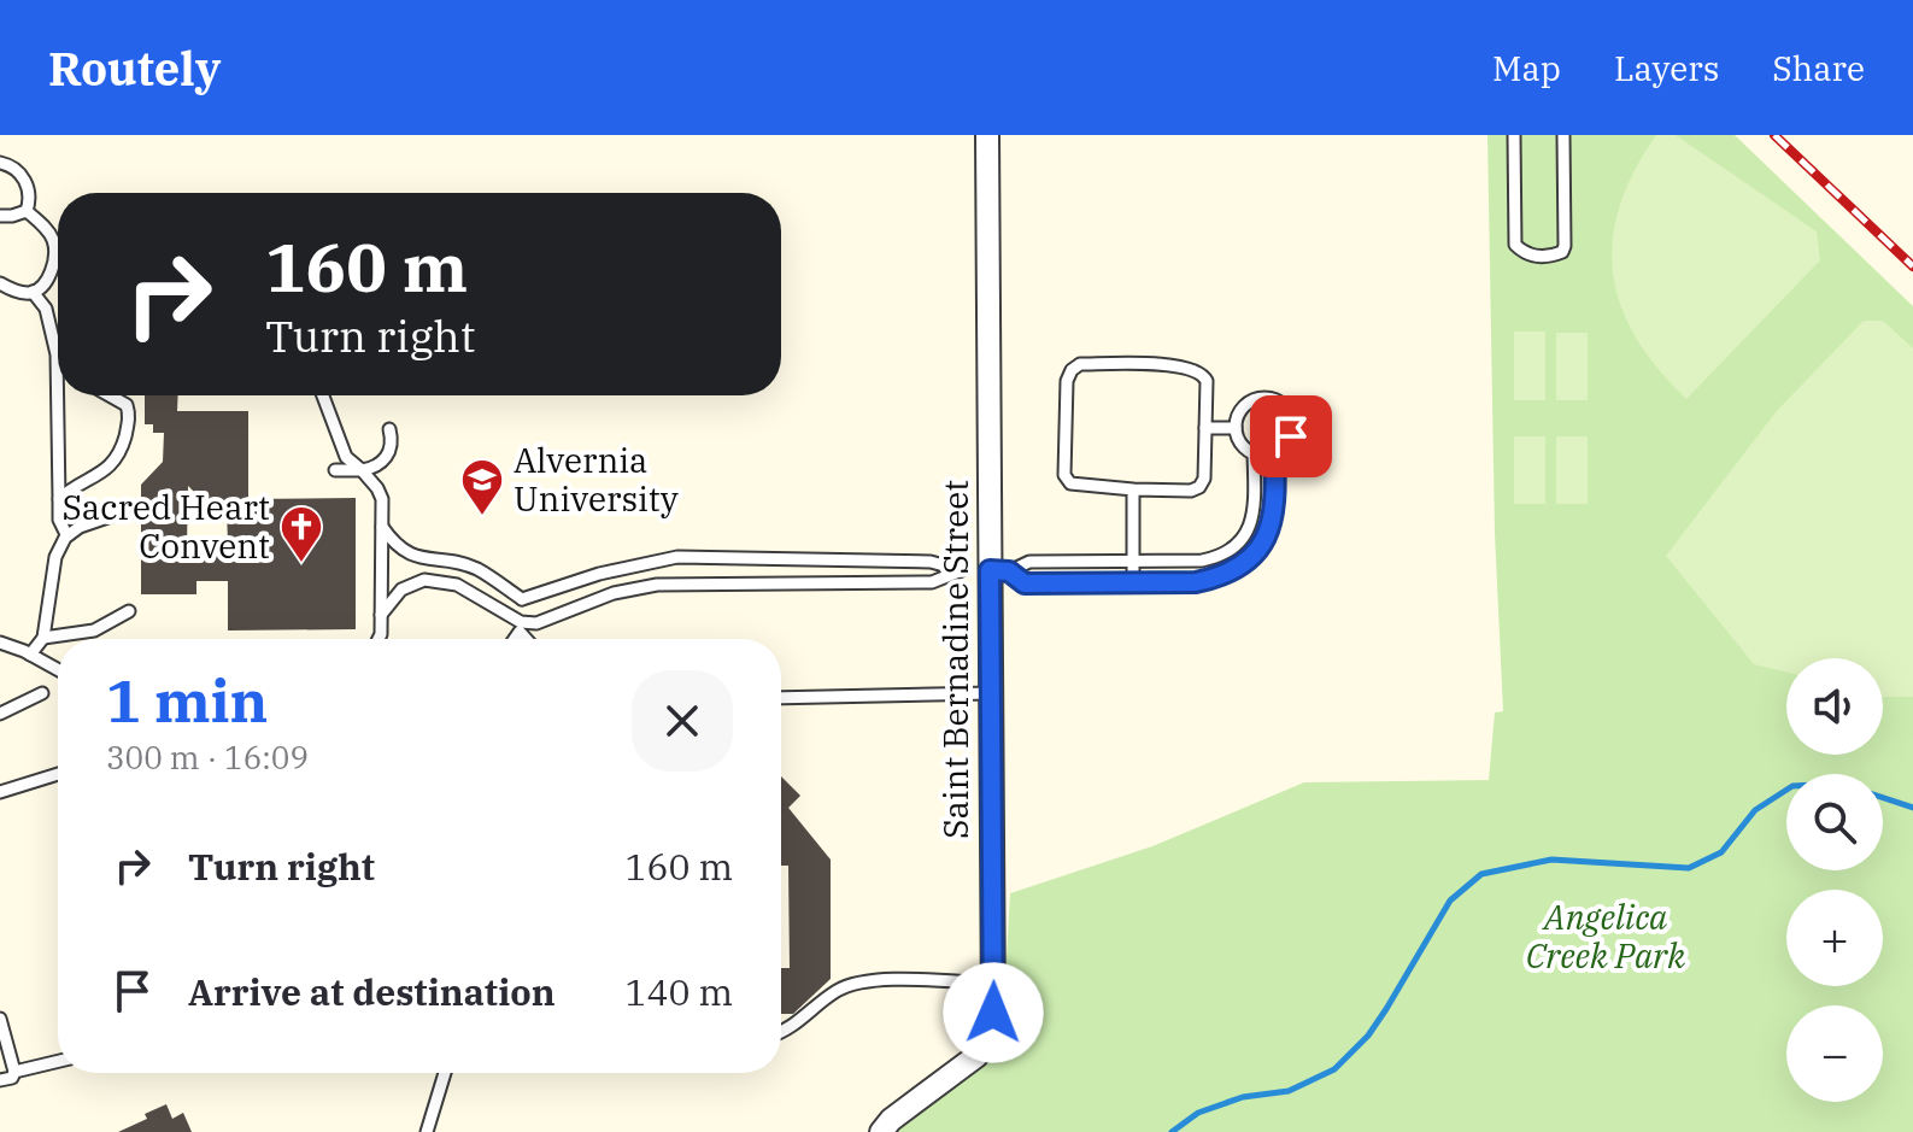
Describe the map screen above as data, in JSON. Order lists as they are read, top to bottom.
{
  "streets": {
    "street": ["Saint Bernadine Street"]
  },
  "parks": ["Angelica Creek Park"],
  "places": {
    "school or university": ["Alvernia University"],
    "church": ["Sacred Heart Convent"]
  },
  "page": {
    "header": "Routely",
    "nav": ["Map", "Layers", "Share"],
    "turn": ["160 m", "Turn right"],
    "heading": ["1 min", "300 m · 16:09"],
    "map_buttons": ["+", "−"],
    "list": [
      {
        "name": "Turn right",
        "value": "160 m"
      },
      {
        "name": "Arrive at destination",
        "value": "140 m"
      }
    ]
  }
}
